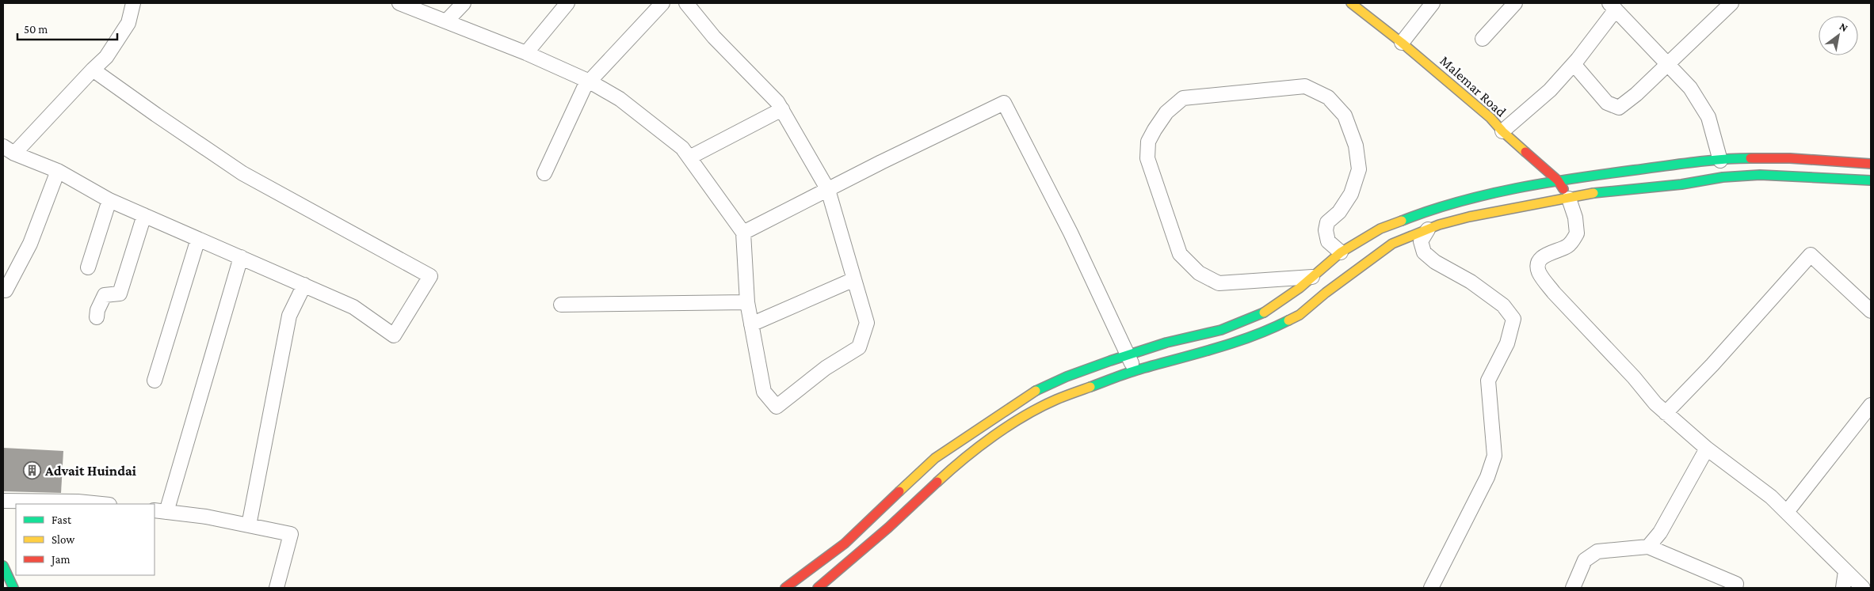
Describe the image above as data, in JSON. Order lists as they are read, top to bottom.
{
  "streets": {
    "main road": ["Malemar Road"]
  },
  "places": {
    "building": ["Advait Huindai"]
  },
  "legend": ["Fast", "Slow", "Jam"],
  "scale_bar": "50 m",
  "north": "top right"
}
